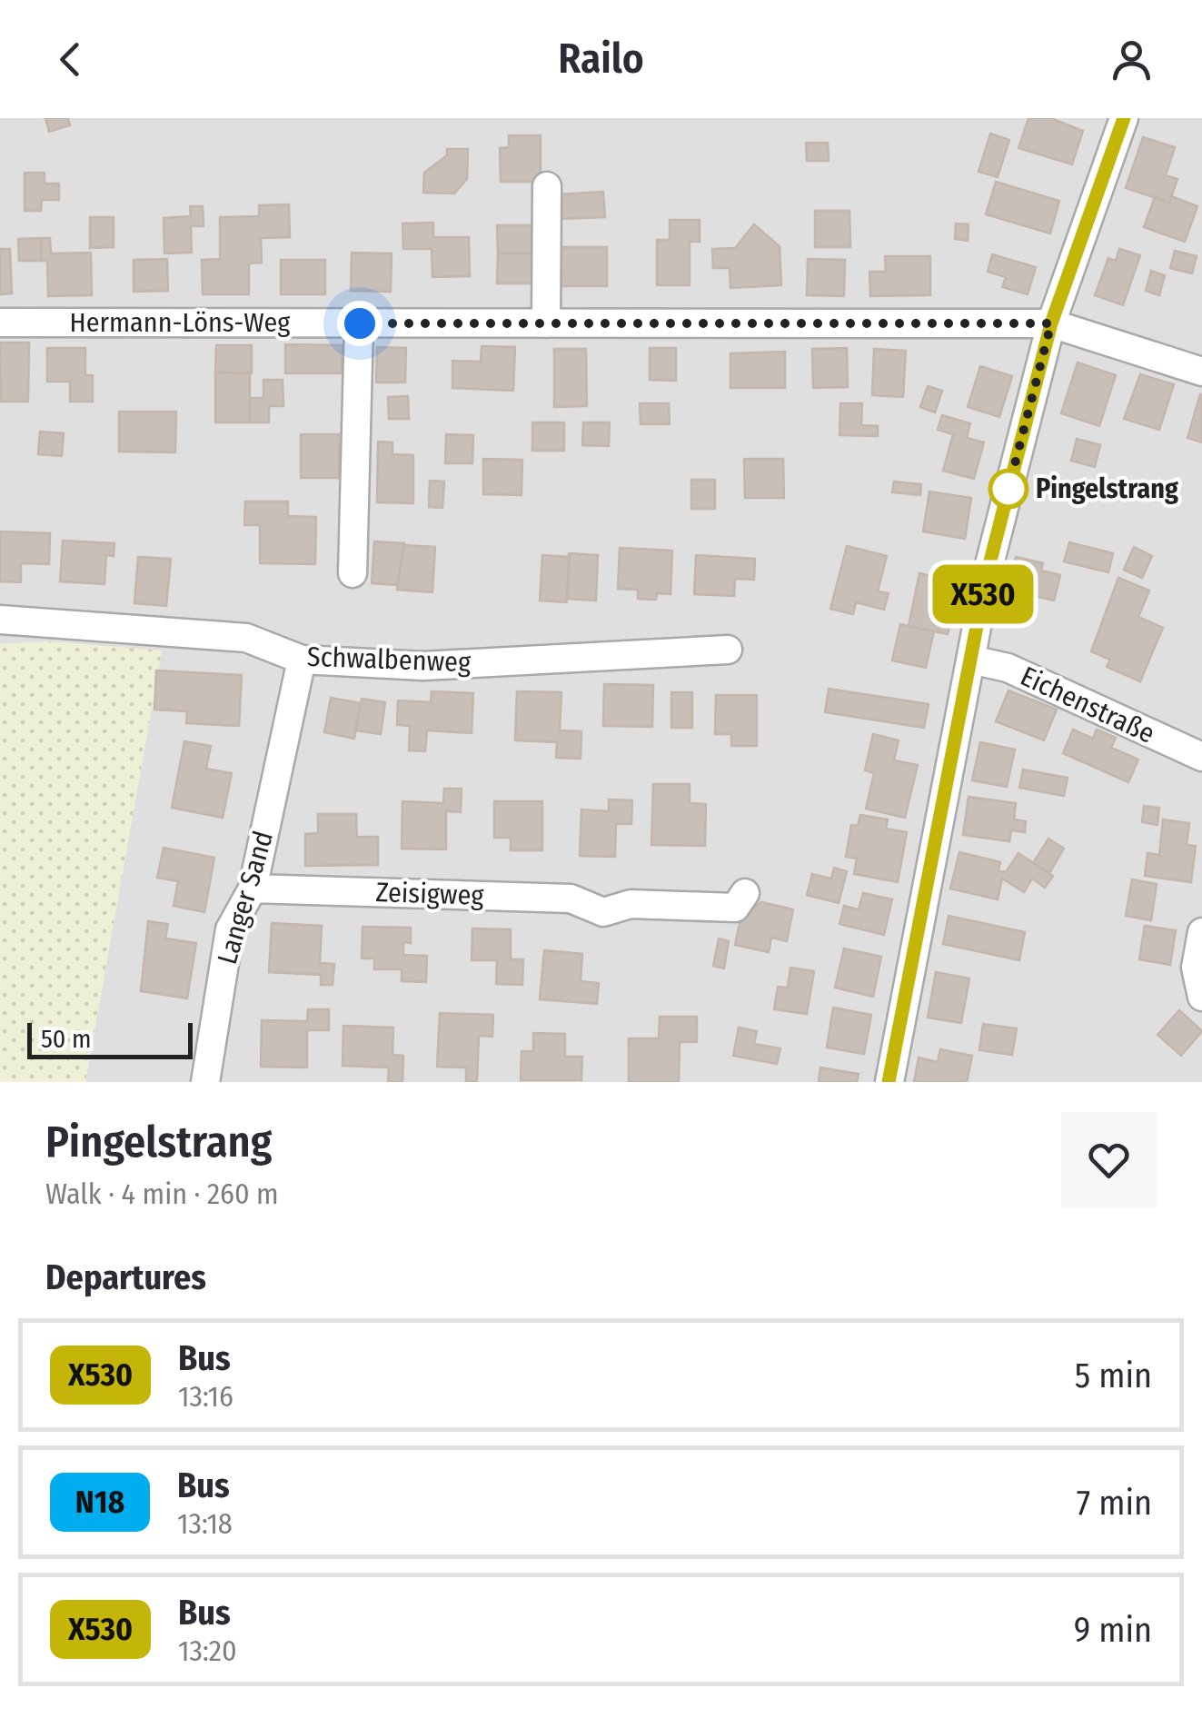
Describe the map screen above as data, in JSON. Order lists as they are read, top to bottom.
{
  "streets": {
    "street": [
      "Hermann-Löns-Weg",
      "Schwalbenweg",
      "Eichenstraße",
      "Zeisigweg",
      "Langer Sand"
    ]
  },
  "crossings": [
    ["Schwalbenweg", "Langer Sand"],
    ["Zeisigweg", "Langer Sand"]
  ],
  "places": ["Pingelstrang"],
  "lines": ["bus line X530"],
  "scale_bar": "50 m",
  "page": {
    "header": "Railo",
    "on_map": "X530",
    "scale": "50 m",
    "heading": [
      ["Pingelstrang", "Walk · 4 min · 260 m"],
      "Departures"
    ],
    "list": [
      {
        "mark": "X530",
        "name": "Bus",
        "note": "13:16",
        "value": "5 min"
      },
      {
        "mark": "N18",
        "name": "Bus",
        "note": "13:18",
        "value": "7 min"
      },
      {
        "mark": "X530",
        "name": "Bus",
        "note": "13:20",
        "value": "9 min"
      }
    ]
  }
}
